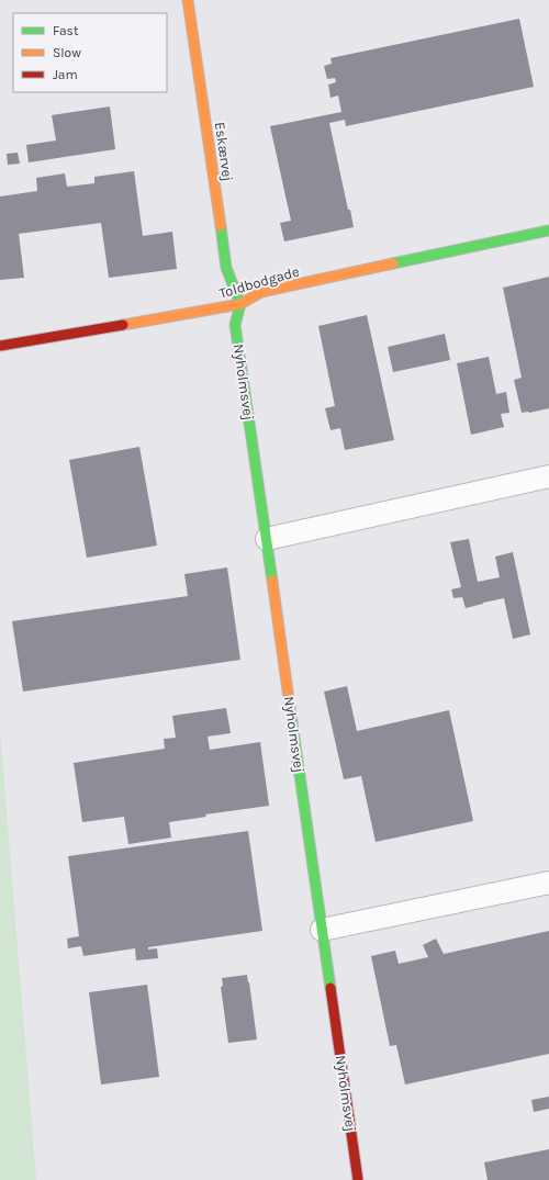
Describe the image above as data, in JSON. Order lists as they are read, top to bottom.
{
  "streets": {
    "street": ["Eskærvej", "Toldbodgade", "Nyholmsvej"]
  },
  "crossings": [
    ["Eskærvej", "Toldbodgade"],
    ["Eskærvej", "Nyholmsvej"],
    ["Toldbodgade", "Nyholmsvej"]
  ],
  "legend": ["Fast", "Slow", "Jam"]
}
